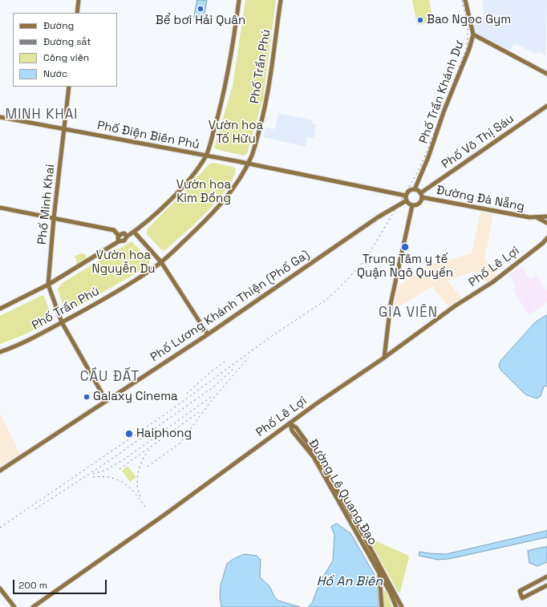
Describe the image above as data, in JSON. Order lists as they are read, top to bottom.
{
  "streets": {
    "main road": [
      "Phố Trần Phú",
      "Phố Trần Khánh Dư",
      "Phố Điện Biên Phủ",
      "Phố Võ Thị Sáu",
      "Đường Đà Nẵng",
      "Phố Minh Khai",
      "Phố Lê Lợi",
      "Phố Lương Khánh Thiện (Phố Ga)",
      "Đường Lê Quang Đạo"
    ]
  },
  "crossings": [
    ["Phố Trần Phú", "Phố Điện Biên Phủ"],
    ["Phố Trần Phú", "Phố Minh Khai"],
    ["Phố Trần Khánh Dư", "Phố Điện Biên Phủ"],
    ["Phố Trần Khánh Dư", "Phố Võ Thị Sáu"],
    ["Phố Trần Khánh Dư", "Đường Đà Nẵng"],
    ["Phố Trần Khánh Dư", "Phố Lương Khánh Thiện (Phố Ga)"],
    ["Phố Điện Biên Phủ", "Phố Võ Thị Sáu"],
    ["Phố Điện Biên Phủ", "Đường Đà Nẵng"],
    ["Phố Điện Biên Phủ", "Phố Minh Khai"],
    ["Phố Điện Biên Phủ", "Phố Lương Khánh Thiện (Phố Ga)"],
    ["Phố Võ Thị Sáu", "Đường Đà Nẵng"],
    ["Phố Võ Thị Sáu", "Phố Lương Khánh Thiện (Phố Ga)"],
    ["Đường Đà Nẵng", "Phố Lương Khánh Thiện (Phố Ga)"],
    ["Phố Minh Khai", "Phố Lương Khánh Thiện (Phố Ga)"],
    ["Phố Lê Lợi", "Đường Lê Quang Đạo"]
  ],
  "districts": ["MINH KHAI", "GIA VIÊN", "CẦU ĐẤT"],
  "water": ["Hồ An Biên"],
  "parks": ["Vườn hoa Tố Hữu", "Vườn hoa Kim Đồng", "Vườn hoa Nguyễn Du"],
  "places": [
    "Bể bơi Hải Quân",
    "Bao Ngoc Gym",
    "Trung Tâm y tế Quận Ngô Quyền",
    "Galaxy Cinema",
    "Haiphong"
  ],
  "legend": [
    "Đường",
    "Đường sắt",
    "Công viên",
    "Nước"
  ],
  "scale_bar": "200 m"
}
